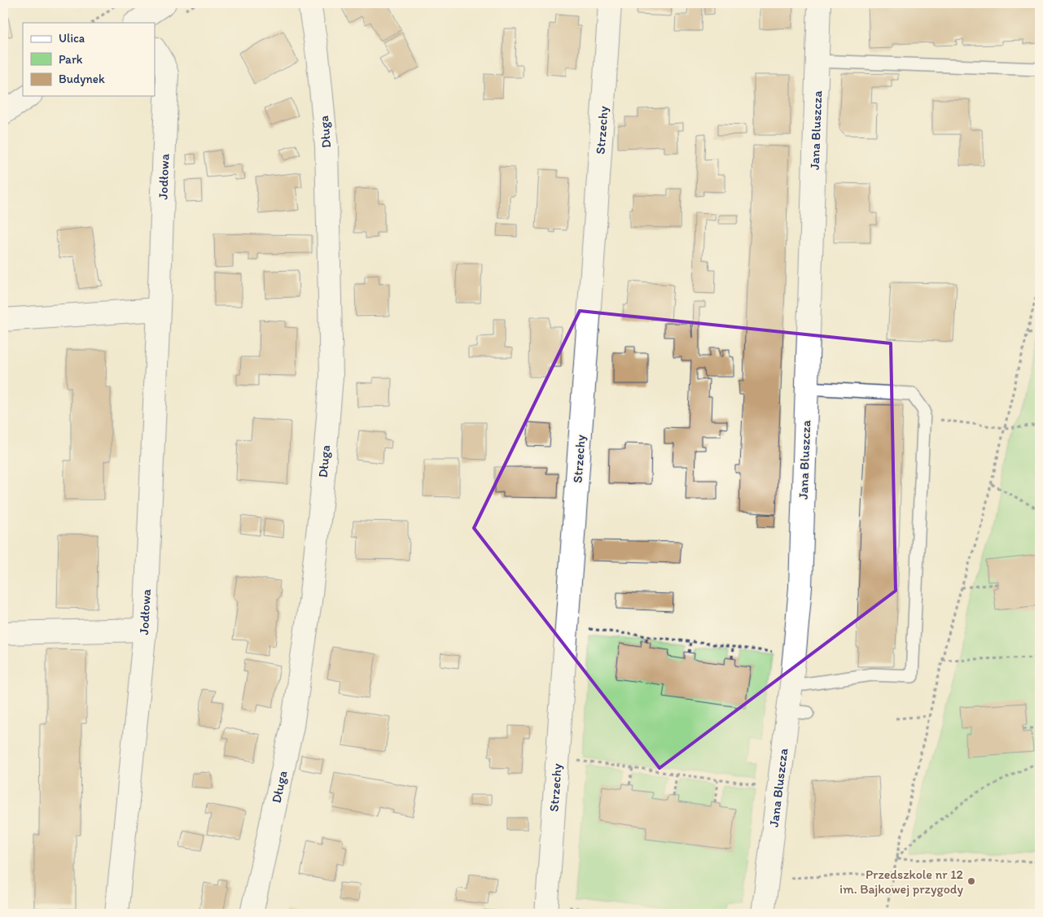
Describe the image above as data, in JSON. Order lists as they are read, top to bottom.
{
  "streets": {
    "street": [
      "Strzechy",
      "Jana Bluszcza",
      "Długa",
      "Jodłowa"
    ]
  },
  "places": ["Przedszkole nr 12 im. Bajkowej przygody"],
  "legend": ["Ulica", "Park", "Budynek"]
}
